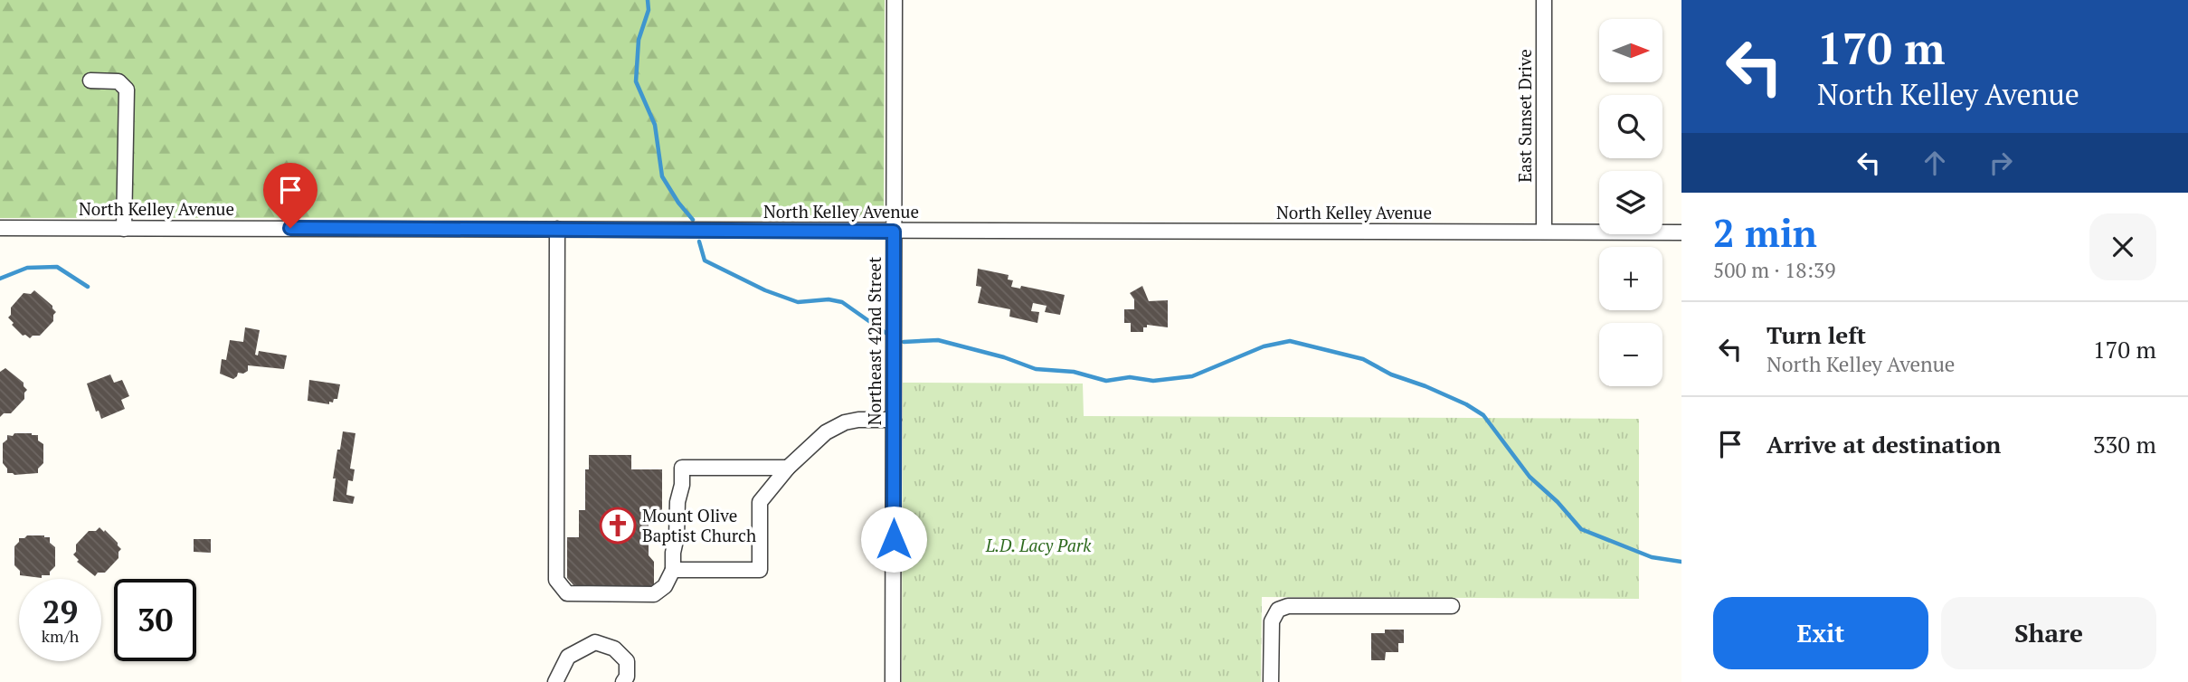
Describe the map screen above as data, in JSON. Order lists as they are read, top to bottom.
{
  "streets": {
    "street": ["East Sunset Drive", "North Kelley Avenue", "Northeast 42nd Street"]
  },
  "crossings": [
    ["East Sunset Drive", "North Kelley Avenue"],
    ["North Kelley Avenue", "Northeast 42nd Street"]
  ],
  "parks": ["L.D. Lacy Park"],
  "places": {
    "church": ["Mount Olive Baptist Church"]
  },
  "north": "right",
  "page": {
    "turn": ["170 m", "North Kelley Avenue"],
    "map_buttons": ["+", "−"],
    "heading": ["2 min", "500 m · 18:39"],
    "list": [
      {
        "name": "Turn left",
        "note": "North Kelley Avenue",
        "value": "170 m"
      },
      {
        "name": "Arrive at destination",
        "value": "330 m"
      }
    ],
    "speed": "29 km/h",
    "limit": "30",
    "buttons": ["Exit", "Share"]
  }
}
